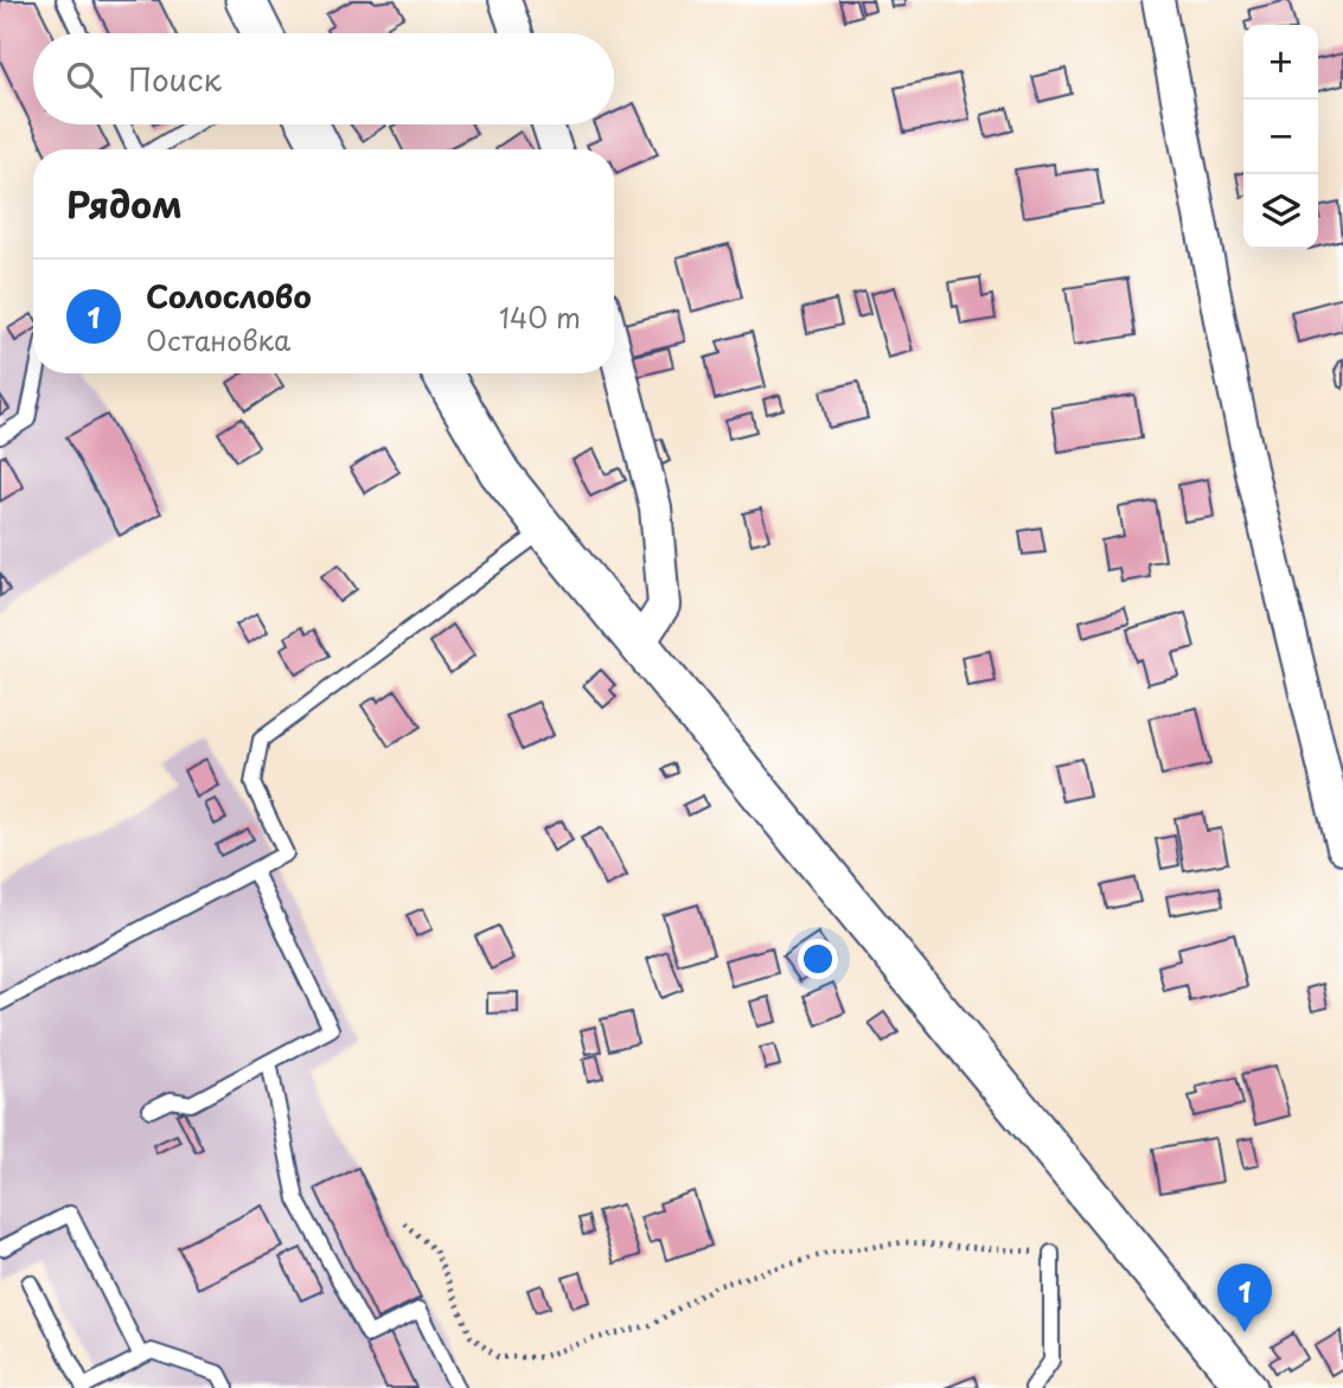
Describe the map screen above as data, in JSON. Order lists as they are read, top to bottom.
{
  "page": {
    "map_buttons": ["+", "−"],
    "search": "Поиск",
    "heading": "Рядом",
    "list": [
      {
        "mark": "1",
        "name": "Солослово",
        "note": "Остановка",
        "value": "140 m"
      }
    ],
    "pins": "1"
  }
}
